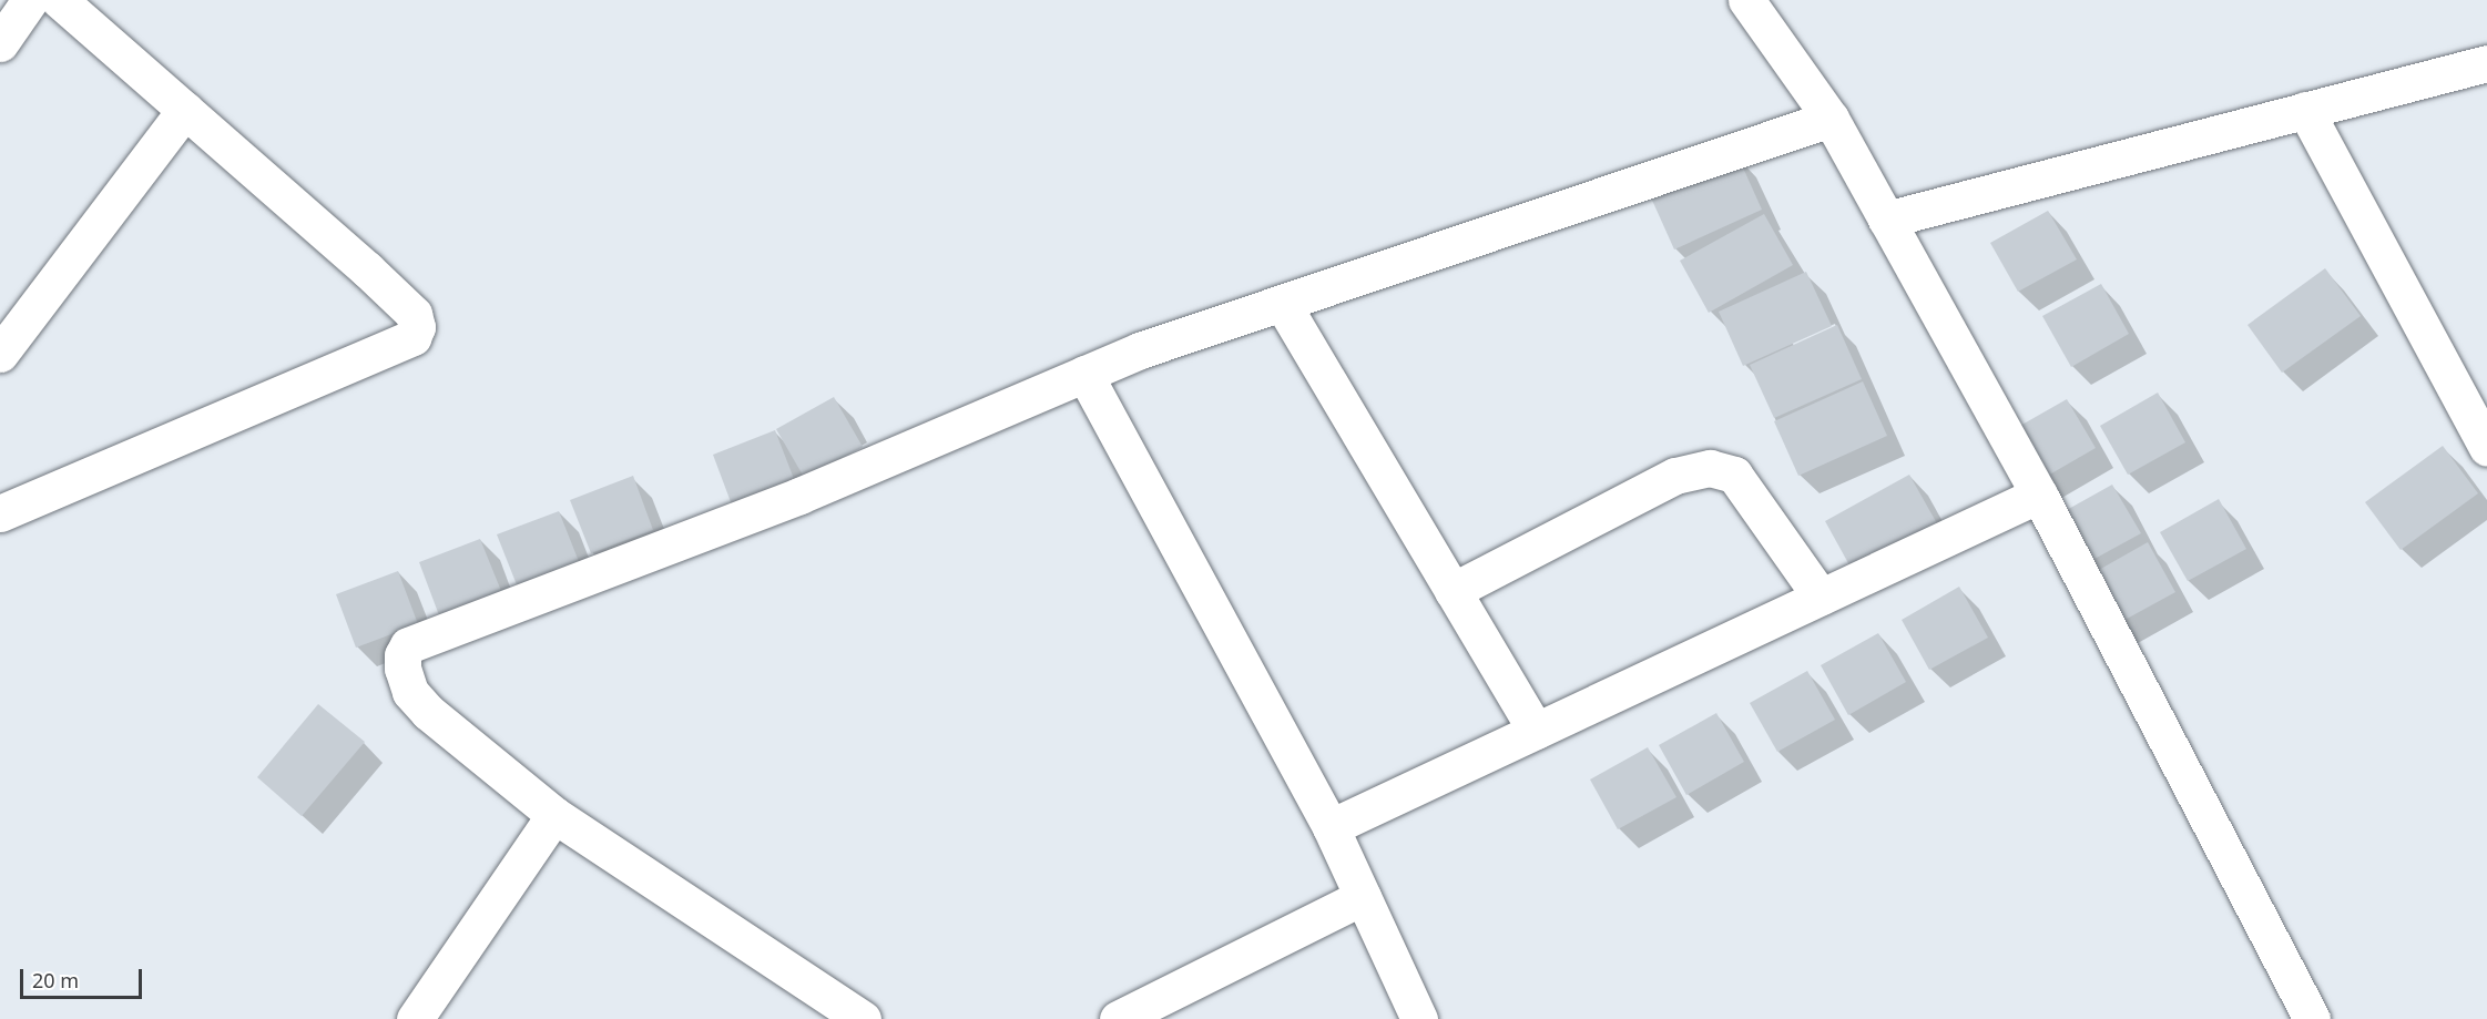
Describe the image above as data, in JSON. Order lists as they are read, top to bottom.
{
  "scale_bar": "20 m"
}
